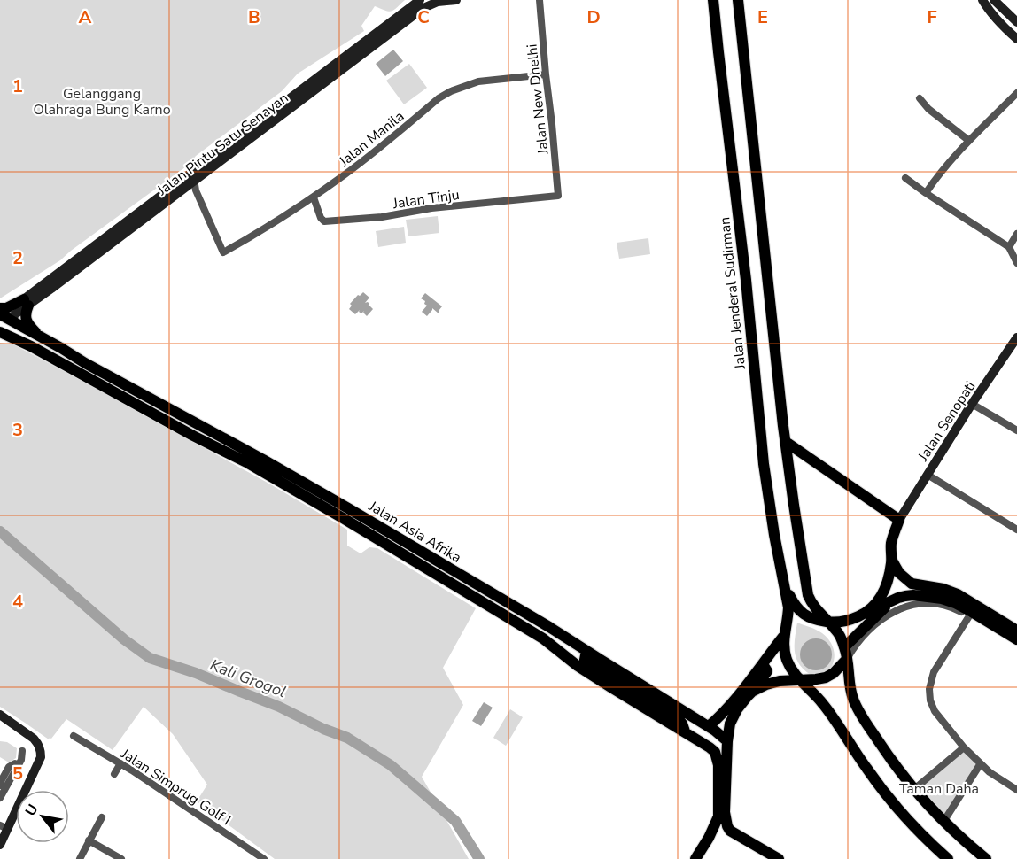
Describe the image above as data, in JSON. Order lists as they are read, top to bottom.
{
  "streets": {
    "main road": [
      "Jalan Pintu Satu Senayan",
      "Jalan Jenderal Sudirman",
      "Jalan Senopati",
      "Jalan Asia Afrika"
    ],
    "street": [
      "Jalan New Dhelhi",
      "Jalan Manila",
      "Jalan Tinju",
      "Jalan Simprug Golf I"
    ]
  },
  "crossings": [
    ["Jalan New Dhelhi", "Jalan Manila"],
    ["Jalan New Dhelhi", "Jalan Tinju"],
    ["Jalan Manila", "Jalan Pintu Satu Senayan"],
    ["Jalan Manila", "Jalan Tinju"]
  ],
  "water": ["Kali Grogol"],
  "parks": ["Gelanggang Olahraga Bung Karno", "Taman Daha"],
  "north": "top left",
  "grid": {
    "columns": [
      "A",
      "B",
      "C",
      "D",
      "E",
      "F"
    ],
    "rows": [
      "1",
      "2",
      "3",
      "4",
      "5"
    ]
  }
}
